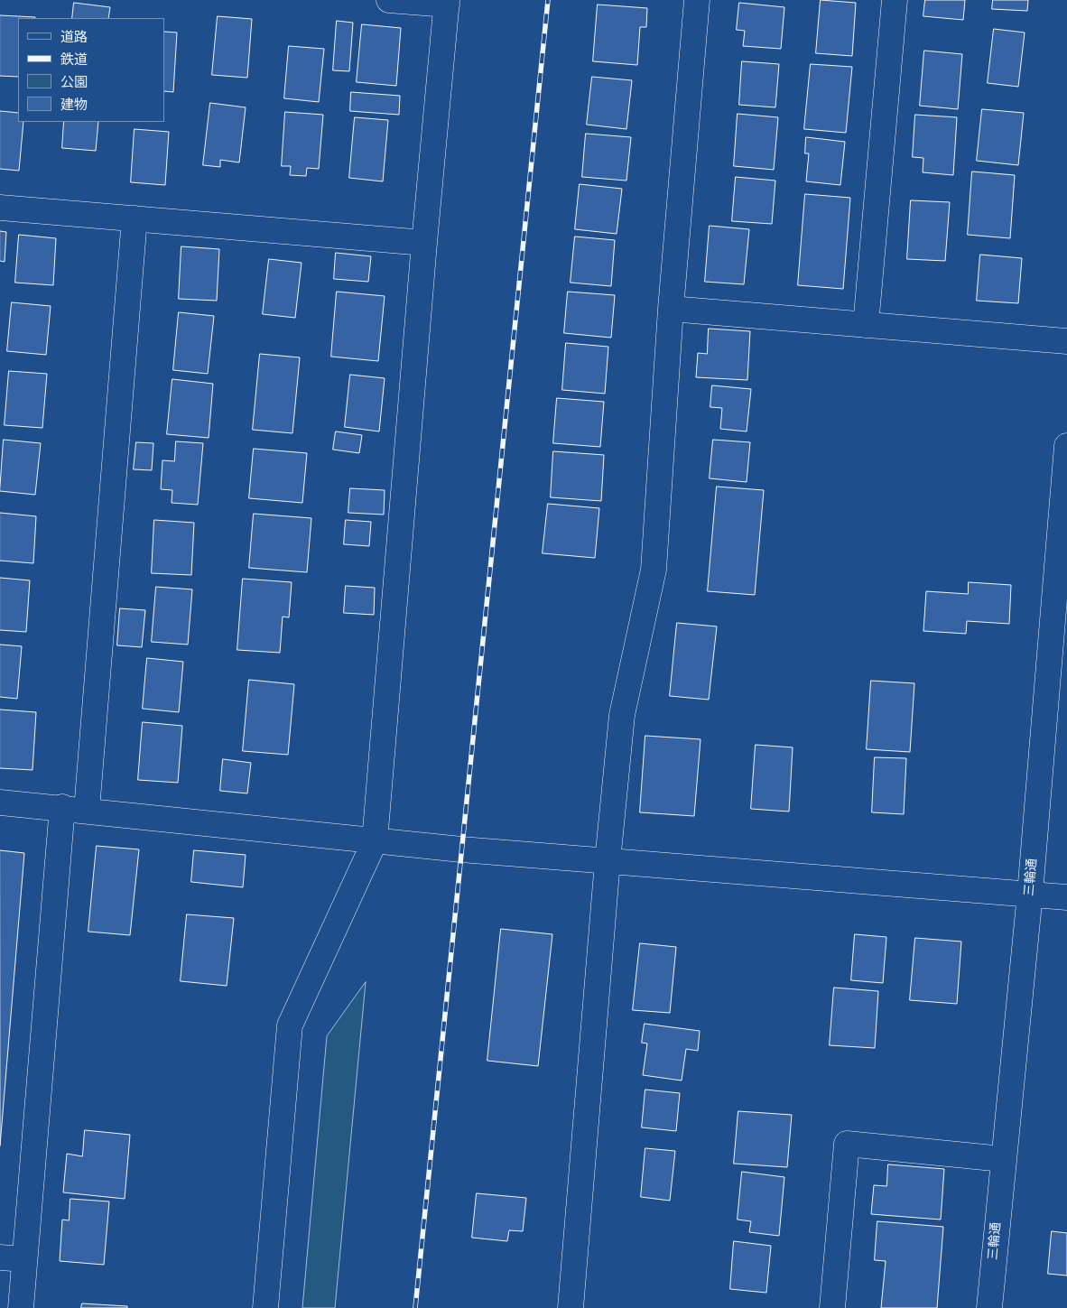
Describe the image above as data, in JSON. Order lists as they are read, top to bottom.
{
  "streets": {
    "street": ["三輪通"]
  },
  "legend": [
    "道路",
    "鉄道",
    "公園",
    "建物"
  ]
}
